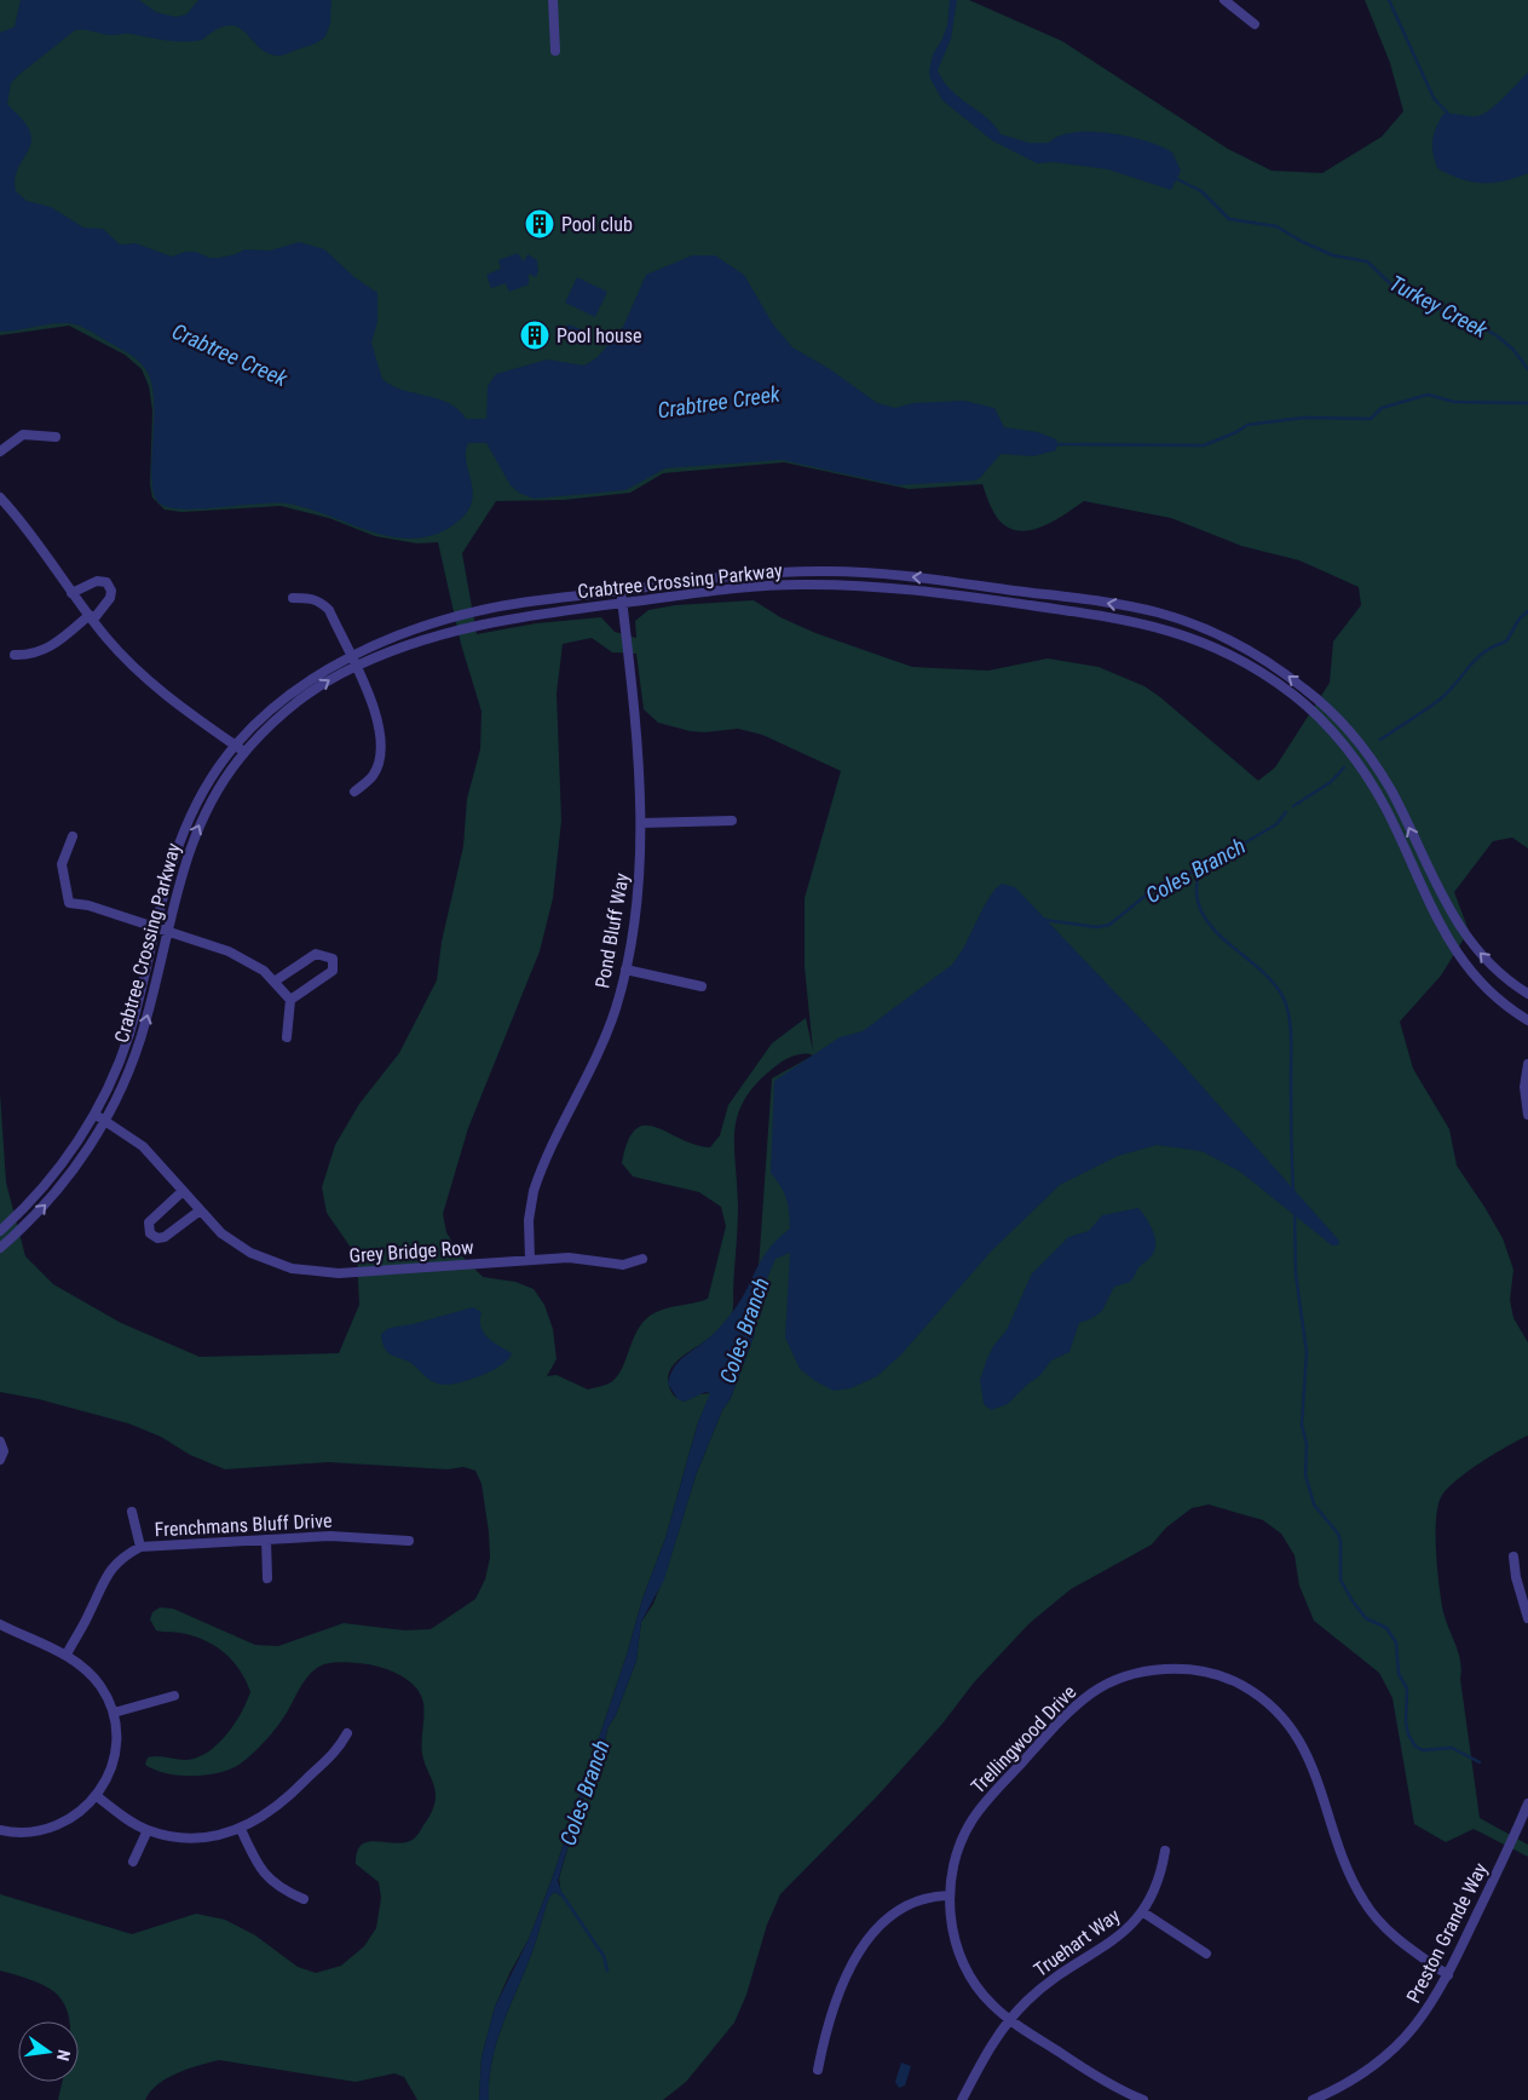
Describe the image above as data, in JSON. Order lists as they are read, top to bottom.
{
  "streets": {
    "street": [
      "Crabtree Crossing Parkway",
      "Pond Bluff Way",
      "Grey Bridge Row",
      "Frenchmans Bluff Drive",
      "Trellingwood Drive",
      "Preston Grande Way",
      "Truehart Way"
    ]
  },
  "crossings": [
    ["Crabtree Crossing Parkway", "Pond Bluff Way"],
    ["Crabtree Crossing Parkway", "Grey Bridge Row"],
    ["Pond Bluff Way", "Grey Bridge Row"],
    ["Trellingwood Drive", "Preston Grande Way"],
    ["Trellingwood Drive", "Truehart Way"]
  ],
  "water": ["Turkey Creek", "Crabtree Creek", "Coles Branch"],
  "places": {
    "building": ["Pool club", "Pool house"]
  },
  "north": "right"
}
